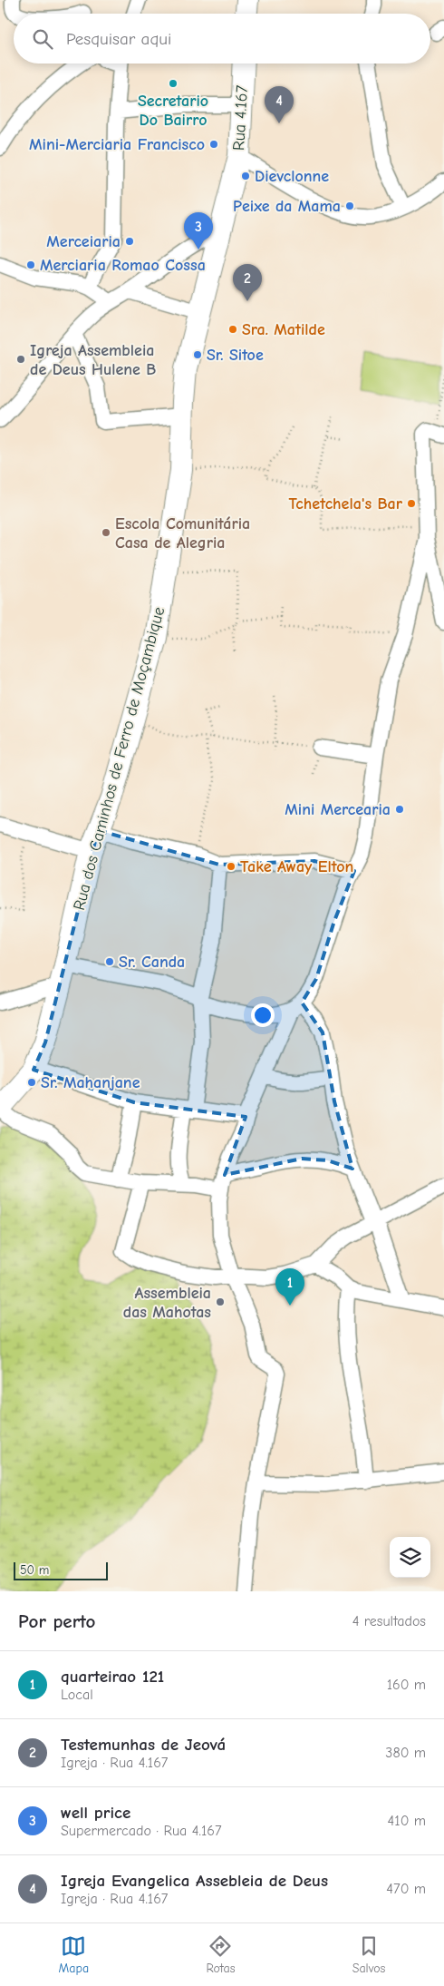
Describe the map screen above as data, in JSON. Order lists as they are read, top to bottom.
{
  "streets": {
    "street": ["Rua 4.167", "Rua dos Caminhos de Ferro de Moçambique"]
  },
  "crossings": [
    ["Rua 4.167", "Rua dos Caminhos de Ferro de Moçambique"]
  ],
  "places": [
    "Secretario Do Bairro",
    "Mini-Merciaria Francisco",
    "Dievclonne",
    "Peixe da Mama",
    "Merceiaria",
    "Merciaria Romao Cossa",
    "Sra. Matilde",
    "Sr. Sitoe",
    "Igreja Assembleia de Deus Hulene B",
    "Tchetchela's Bar",
    "Escola Comunitária Casa de Alegria",
    "Mini Mercearia",
    "Take Away Elton",
    "Sr. Canda",
    "Sr. Mahanjane",
    "Assembleia das Mahotas"
  ],
  "scale_bar": "50 m",
  "page": {
    "search": "Pesquisar aqui",
    "pins": [
      "4",
      "3",
      "2",
      "1"
    ],
    "scale": "50 m",
    "heading": ["Por perto", "4 resultados"],
    "list": [
      {
        "mark": "1",
        "name": "quarteirao 121",
        "note": "Local",
        "value": "160 m"
      },
      {
        "mark": "2",
        "name": "Testemunhas de Jeová",
        "note": "Igreja · Rua 4.167",
        "value": "380 m"
      },
      {
        "mark": "3",
        "name": "well price",
        "note": "Supermercado · Rua 4.167",
        "value": "410 m"
      },
      {
        "mark": "4",
        "name": "Igreja Evangelica Assebleia de Deus",
        "note": "Igreja · Rua 4.167",
        "value": "470 m"
      }
    ],
    "nav": ["Mapa", "Rotas", "Salvos"]
  }
}
